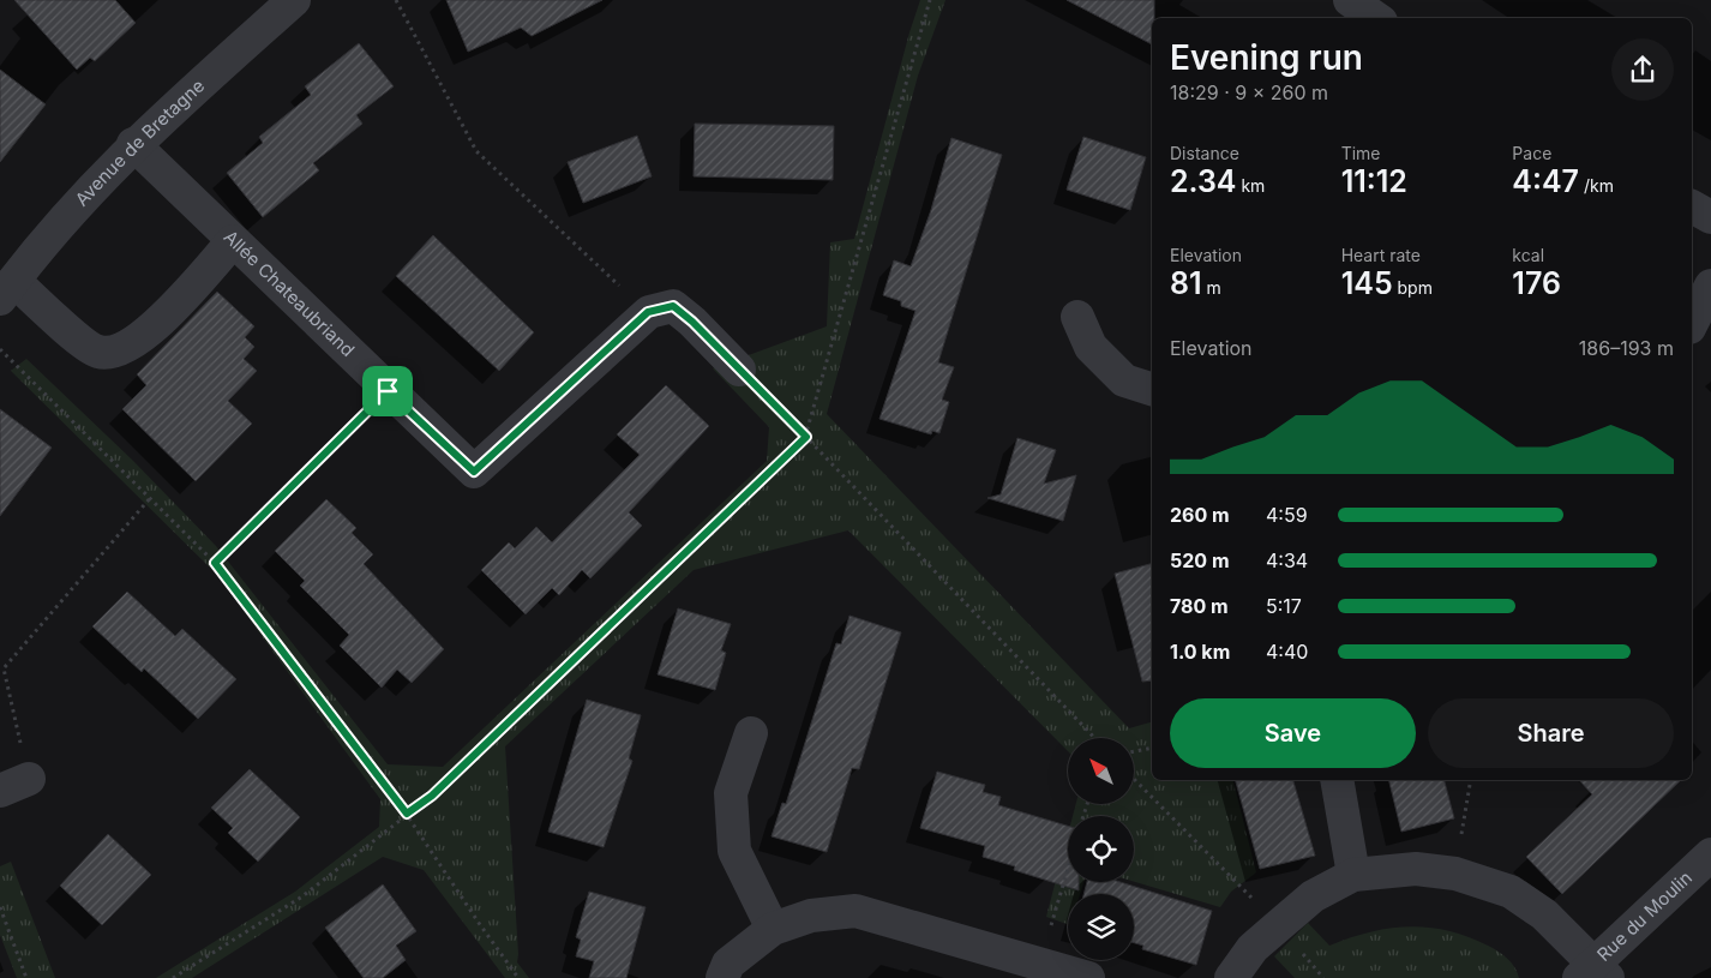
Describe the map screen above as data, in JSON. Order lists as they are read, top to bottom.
{
  "streets": {
    "street": ["Avenue de Bretagne", "Allée Chateaubriand", "Rue du Moulin"]
  },
  "crossings": [
    ["Avenue de Bretagne", "Allée Chateaubriand"]
  ],
  "north": "top left",
  "page": {
    "heading": ["Evening run", "18:29 · 9 × 260 m"],
    "stats": [
      ["Distance", "2.34 km"],
      ["Time", "11:12"],
      ["Pace", "4:47 /km"],
      ["Elevation", "81 m"],
      ["Heart rate", "145 bpm"],
      ["kcal", "176"]
    ],
    "chart": ["Elevation", "186–193 m"],
    "list": [
      {
        "name": "260 m",
        "note": "4:59"
      },
      {
        "name": "520 m",
        "note": "4:34"
      },
      {
        "name": "780 m",
        "note": "5:17"
      },
      {
        "name": "1.0 km",
        "note": "4:40"
      }
    ],
    "buttons": ["Save", "Share"]
  }
}
